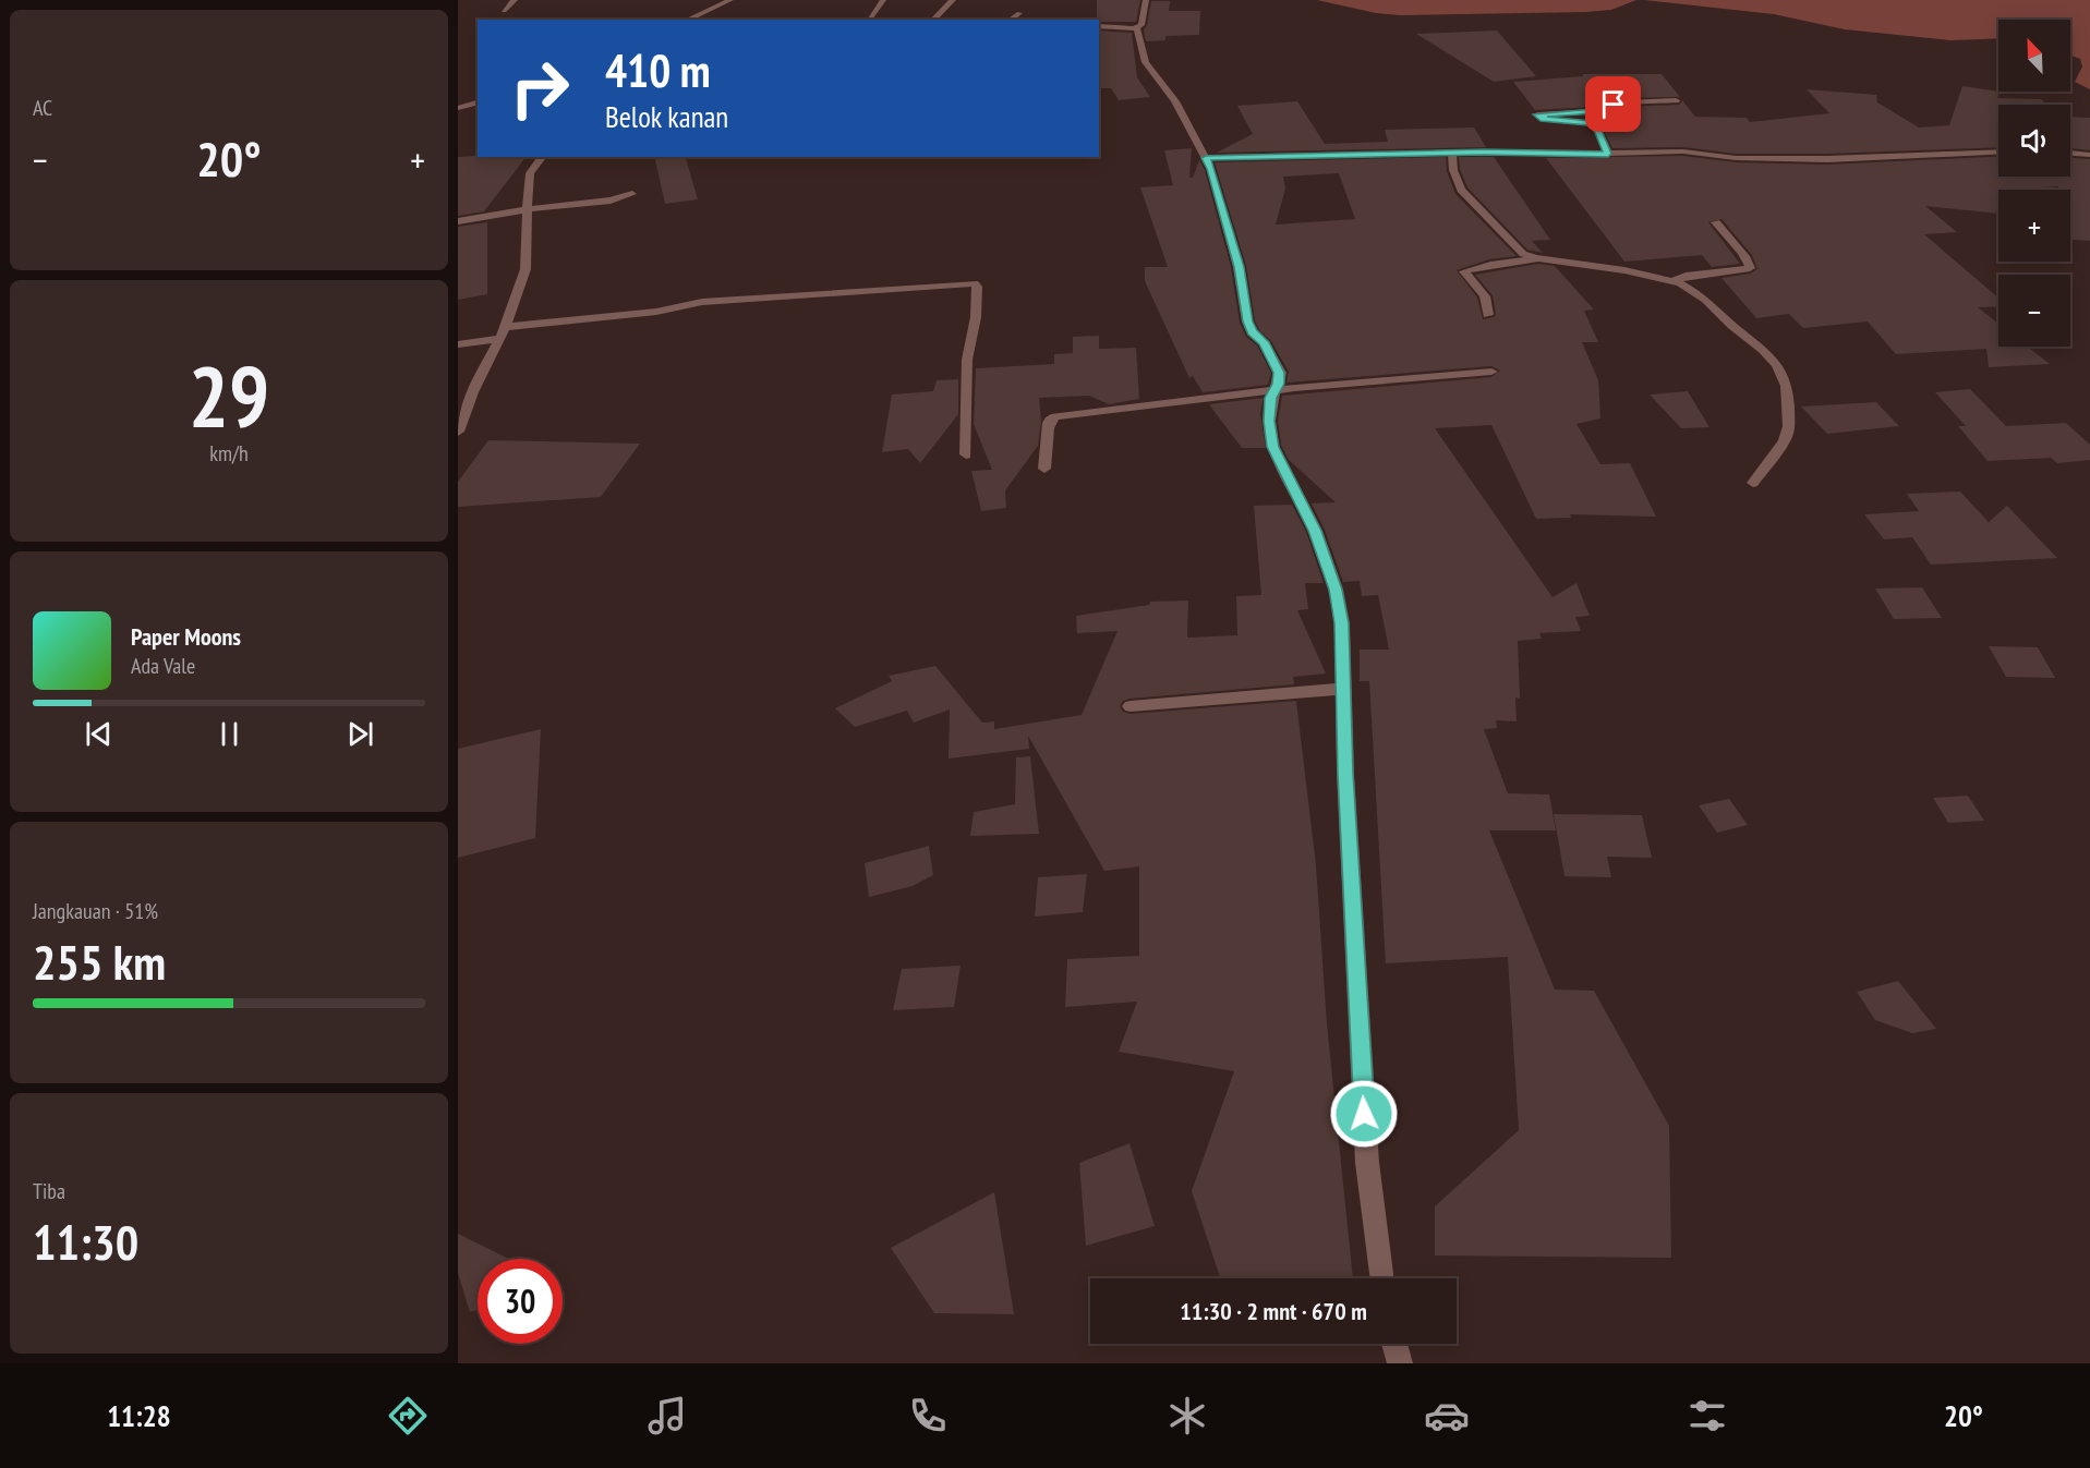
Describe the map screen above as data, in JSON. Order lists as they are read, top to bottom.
{
  "north": "top left",
  "page": {
    "tile": [
      "AC",
      ["29", "km/h"],
      ["Jangkauan · 51%", "255 km"],
      ["Tiba", "11:30"]
    ],
    "map_buttons": ["+", "−"],
    "turn": ["410 m", "Belok kanan"],
    "heat": ["−", "20°", "+"],
    "song": ["Paper Moons", "Ada Vale"],
    "limit": "30",
    "trip": "11:30 · 2 mnt · 670 m",
    "tabs": ["11:28", "20°"]
  }
}
